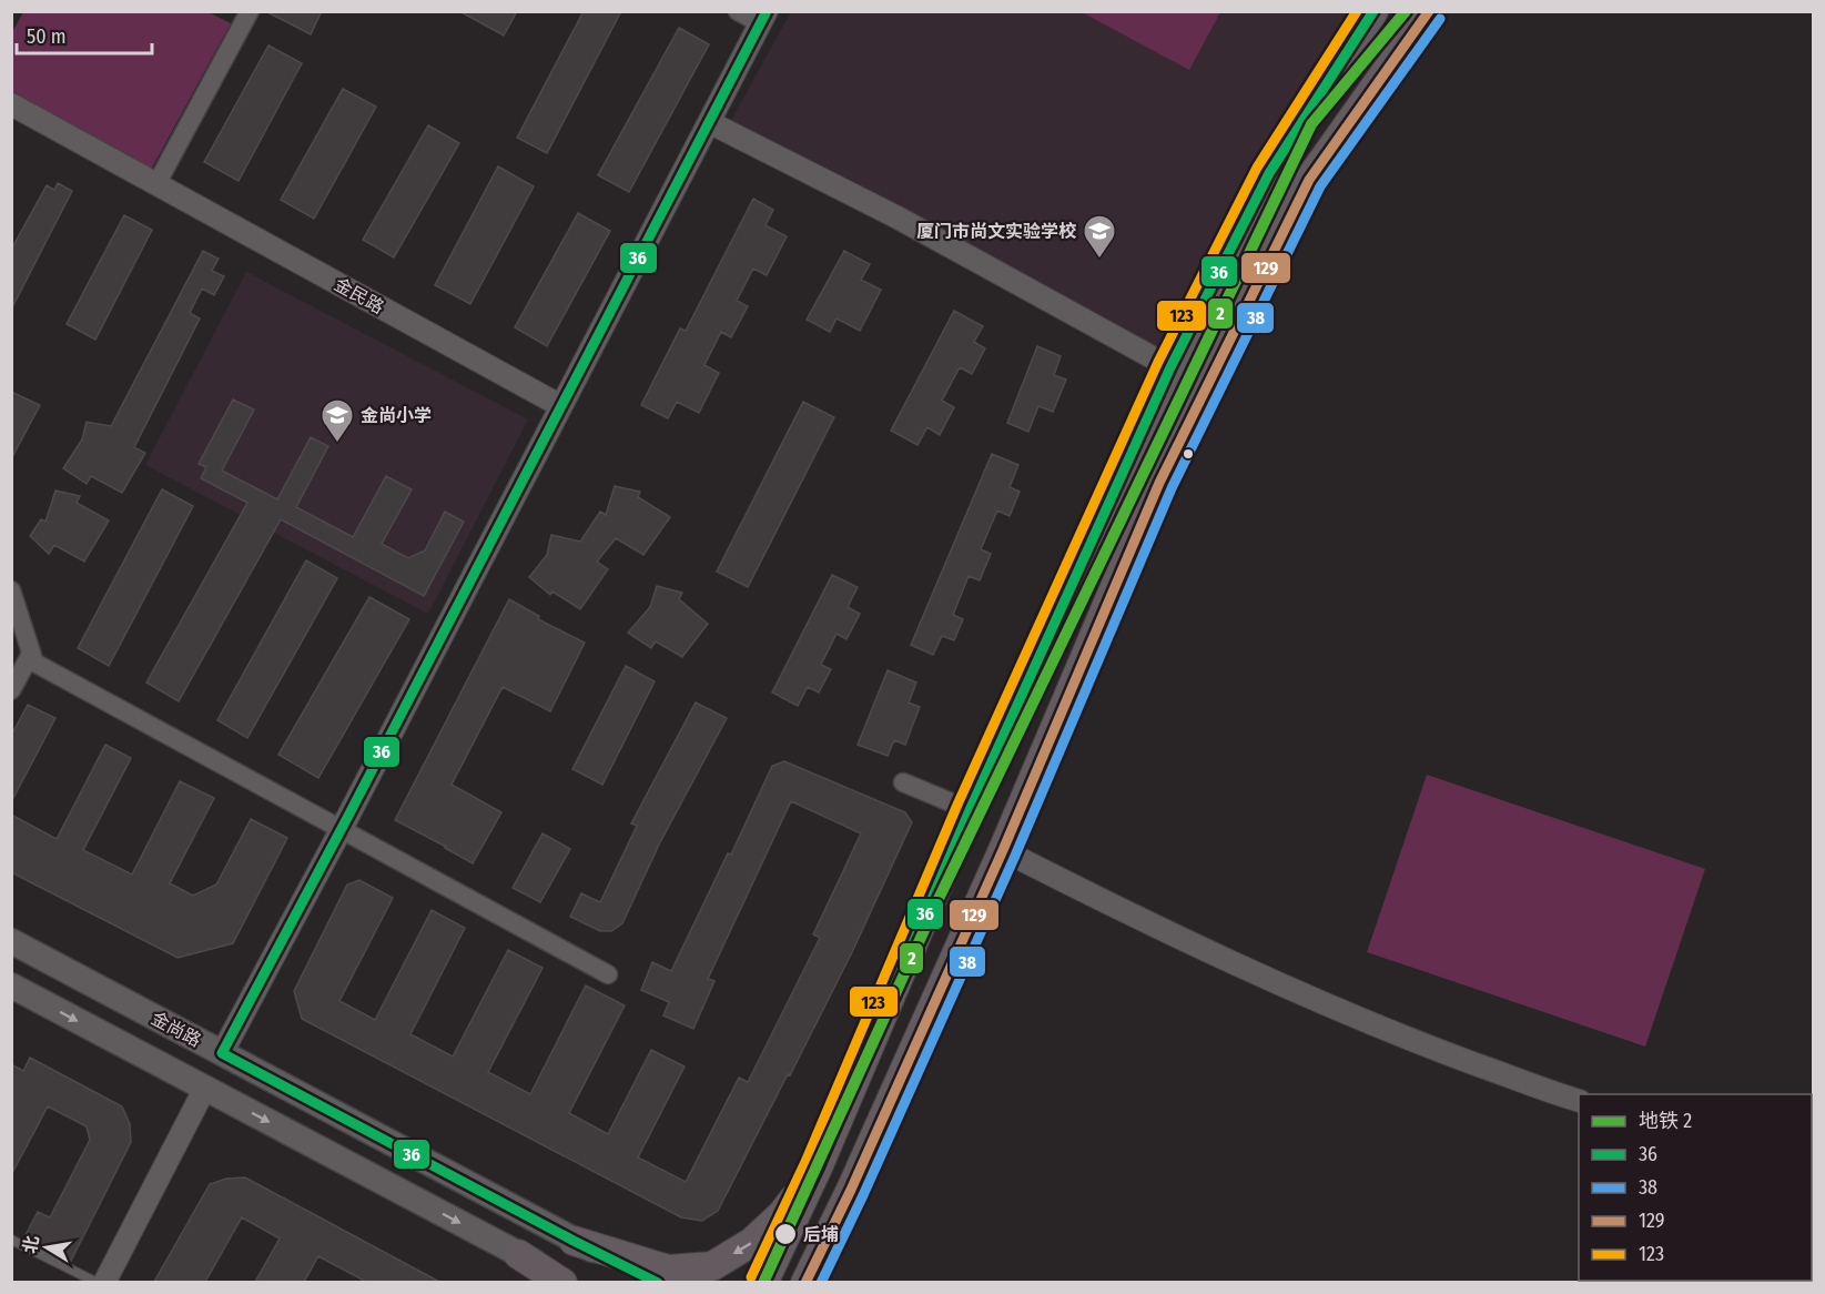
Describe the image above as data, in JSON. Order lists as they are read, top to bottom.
{
  "streets": {
    "main road": ["金尚路"],
    "street": ["金民路"]
  },
  "places": {
    "school or university": ["厦门市尚文实验学校", "金尚小学"],
    "other": ["后埔"]
  },
  "lines": [
    "metro line 2",
    "transit line 36",
    "transit line 129",
    "transit line 123",
    "transit line 38"
  ],
  "legend": [
    "地铁 2",
    "36",
    "38",
    "129",
    "123"
  ],
  "scale_bar": "50 m",
  "north": "left"
}
